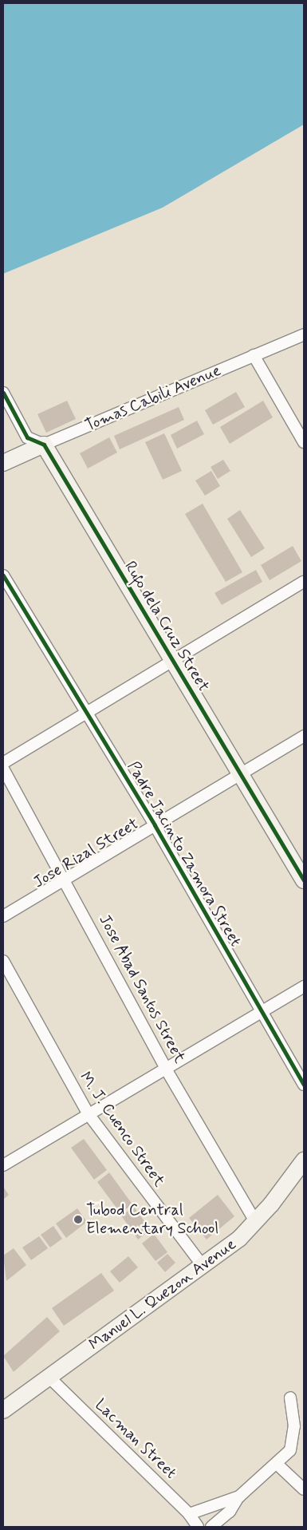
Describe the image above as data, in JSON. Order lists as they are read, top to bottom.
{
  "streets": {
    "street": [
      "Tomas Cabili Avenue",
      "Rufo dela Cruz Street",
      "Jose Rizal Street",
      "Padre Jacinto Zamora Street",
      "Jose Abad Santos Street",
      "M. J. Cuenco Street",
      "Manuel L. Quezon Avenue",
      "Lacman Street"
    ]
  },
  "crossings": [
    ["Tomas Cabili Avenue", "Rufo dela Cruz Street"],
    ["Rufo dela Cruz Street", "Jose Rizal Street"],
    ["Jose Rizal Street", "Padre Jacinto Zamora Street"],
    ["Jose Rizal Street", "Jose Abad Santos Street"],
    ["Jose Abad Santos Street", "Manuel L. Quezon Avenue"],
    ["M. J. Cuenco Street", "Manuel L. Quezon Avenue"],
    ["Manuel L. Quezon Avenue", "Lacman Street"]
  ],
  "places": ["Tubod Central Elementary School"]
}
